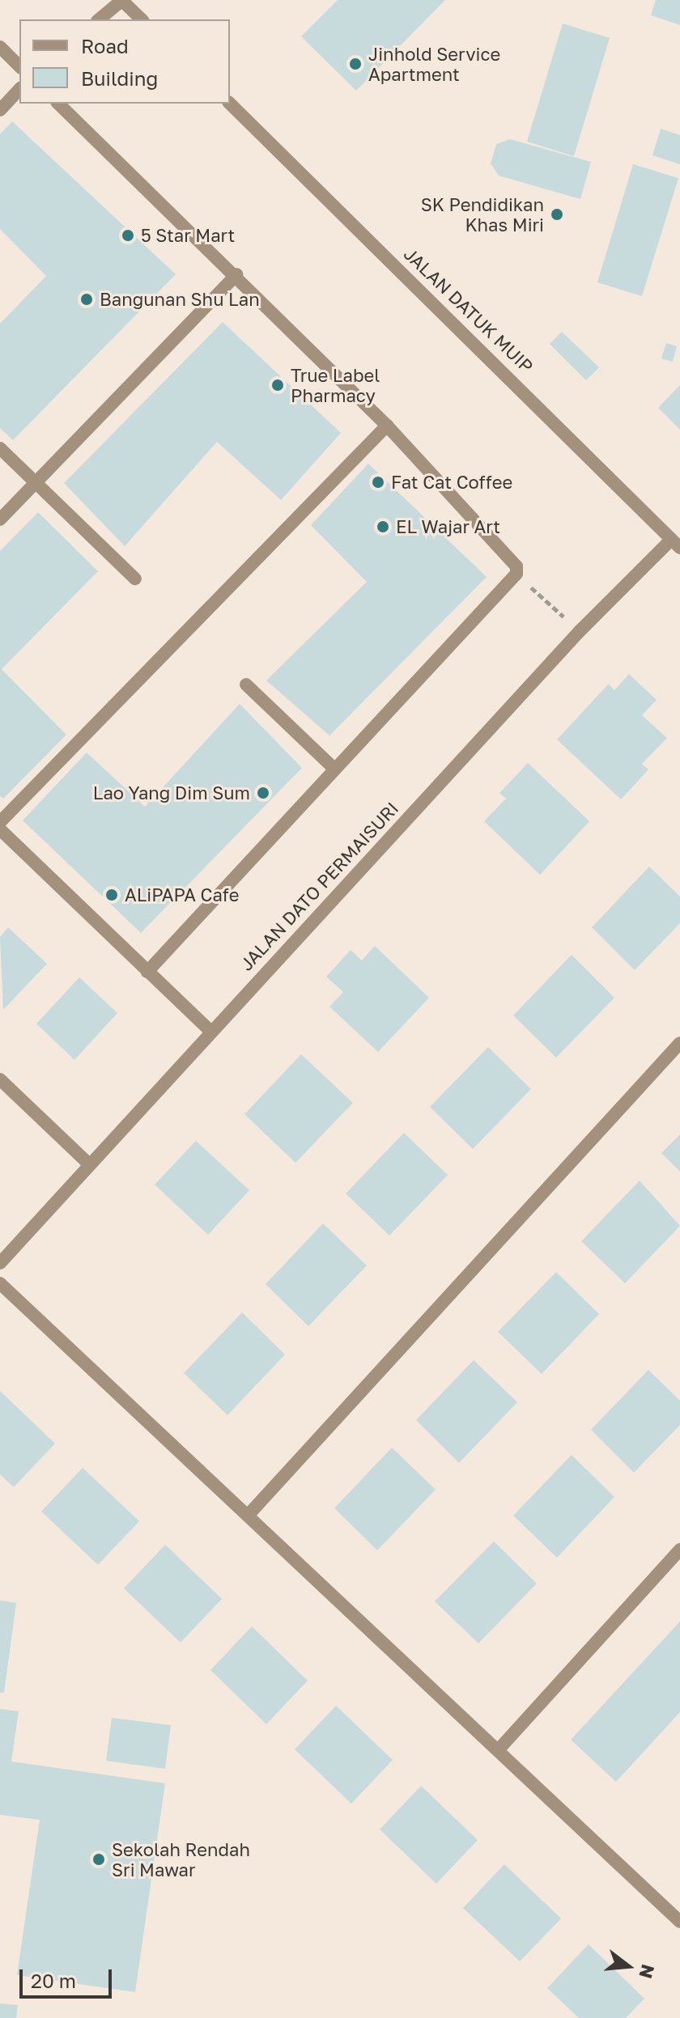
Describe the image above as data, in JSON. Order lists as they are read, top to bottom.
{
  "streets": {
    "street": ["JALAN DATUK MUIP", "JALAN DATO PERMAISURI"]
  },
  "crossings": [
    ["JALAN DATUK MUIP", "JALAN DATO PERMAISURI"]
  ],
  "places": [
    "Jinhold Service Apartment",
    "SK Pendidikan Khas Miri",
    "5 Star Mart",
    "Bangunan Shu Lan",
    "True Label Pharmacy",
    "Fat Cat Coffee",
    "EL Wajar Art",
    "Lao Yang Dim Sum",
    "ALiPAPA Cafe",
    "Sekolah Rendah Sri Mawar"
  ],
  "legend": ["Road", "Building"],
  "scale_bar": "20 m",
  "north": "right"
}
